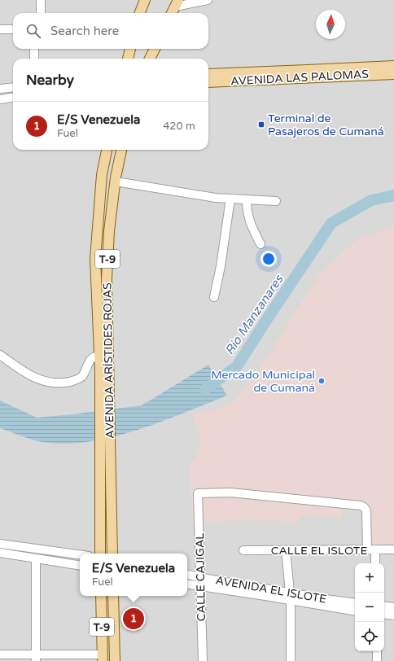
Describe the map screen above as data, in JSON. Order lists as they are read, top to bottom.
{
  "streets": {
    "main road": ["AVENIDA LAS PALOMAS", "T-9", "AVENIDA ARÍSTIDES ROJAS"],
    "street": ["CALLE EL ISLOTE", "CALLE CAJIGAL", "AVENIDA EL ISLOTE"]
  },
  "crossings": [
    ["CALLE EL ISLOTE", "CALLE CAJIGAL"],
    ["CALLE CAJIGAL", "AVENIDA EL ISLOTE"]
  ],
  "water": ["Río Manzanares"],
  "places": {
    "transit": ["Terminal de Pasajeros de Cumaná"],
    "other": ["Mercado Municipal de Cumaná"]
  },
  "north": "top",
  "page": {
    "search": "Search here",
    "heading": "Nearby",
    "list": [
      {
        "mark": "1",
        "name": "E/S Venezuela",
        "note": "Fuel",
        "value": "420 m"
      }
    ],
    "popup": ["E/S Venezuela", "Fuel"],
    "map_buttons": ["+", "−"],
    "pins": "1"
  }
}
